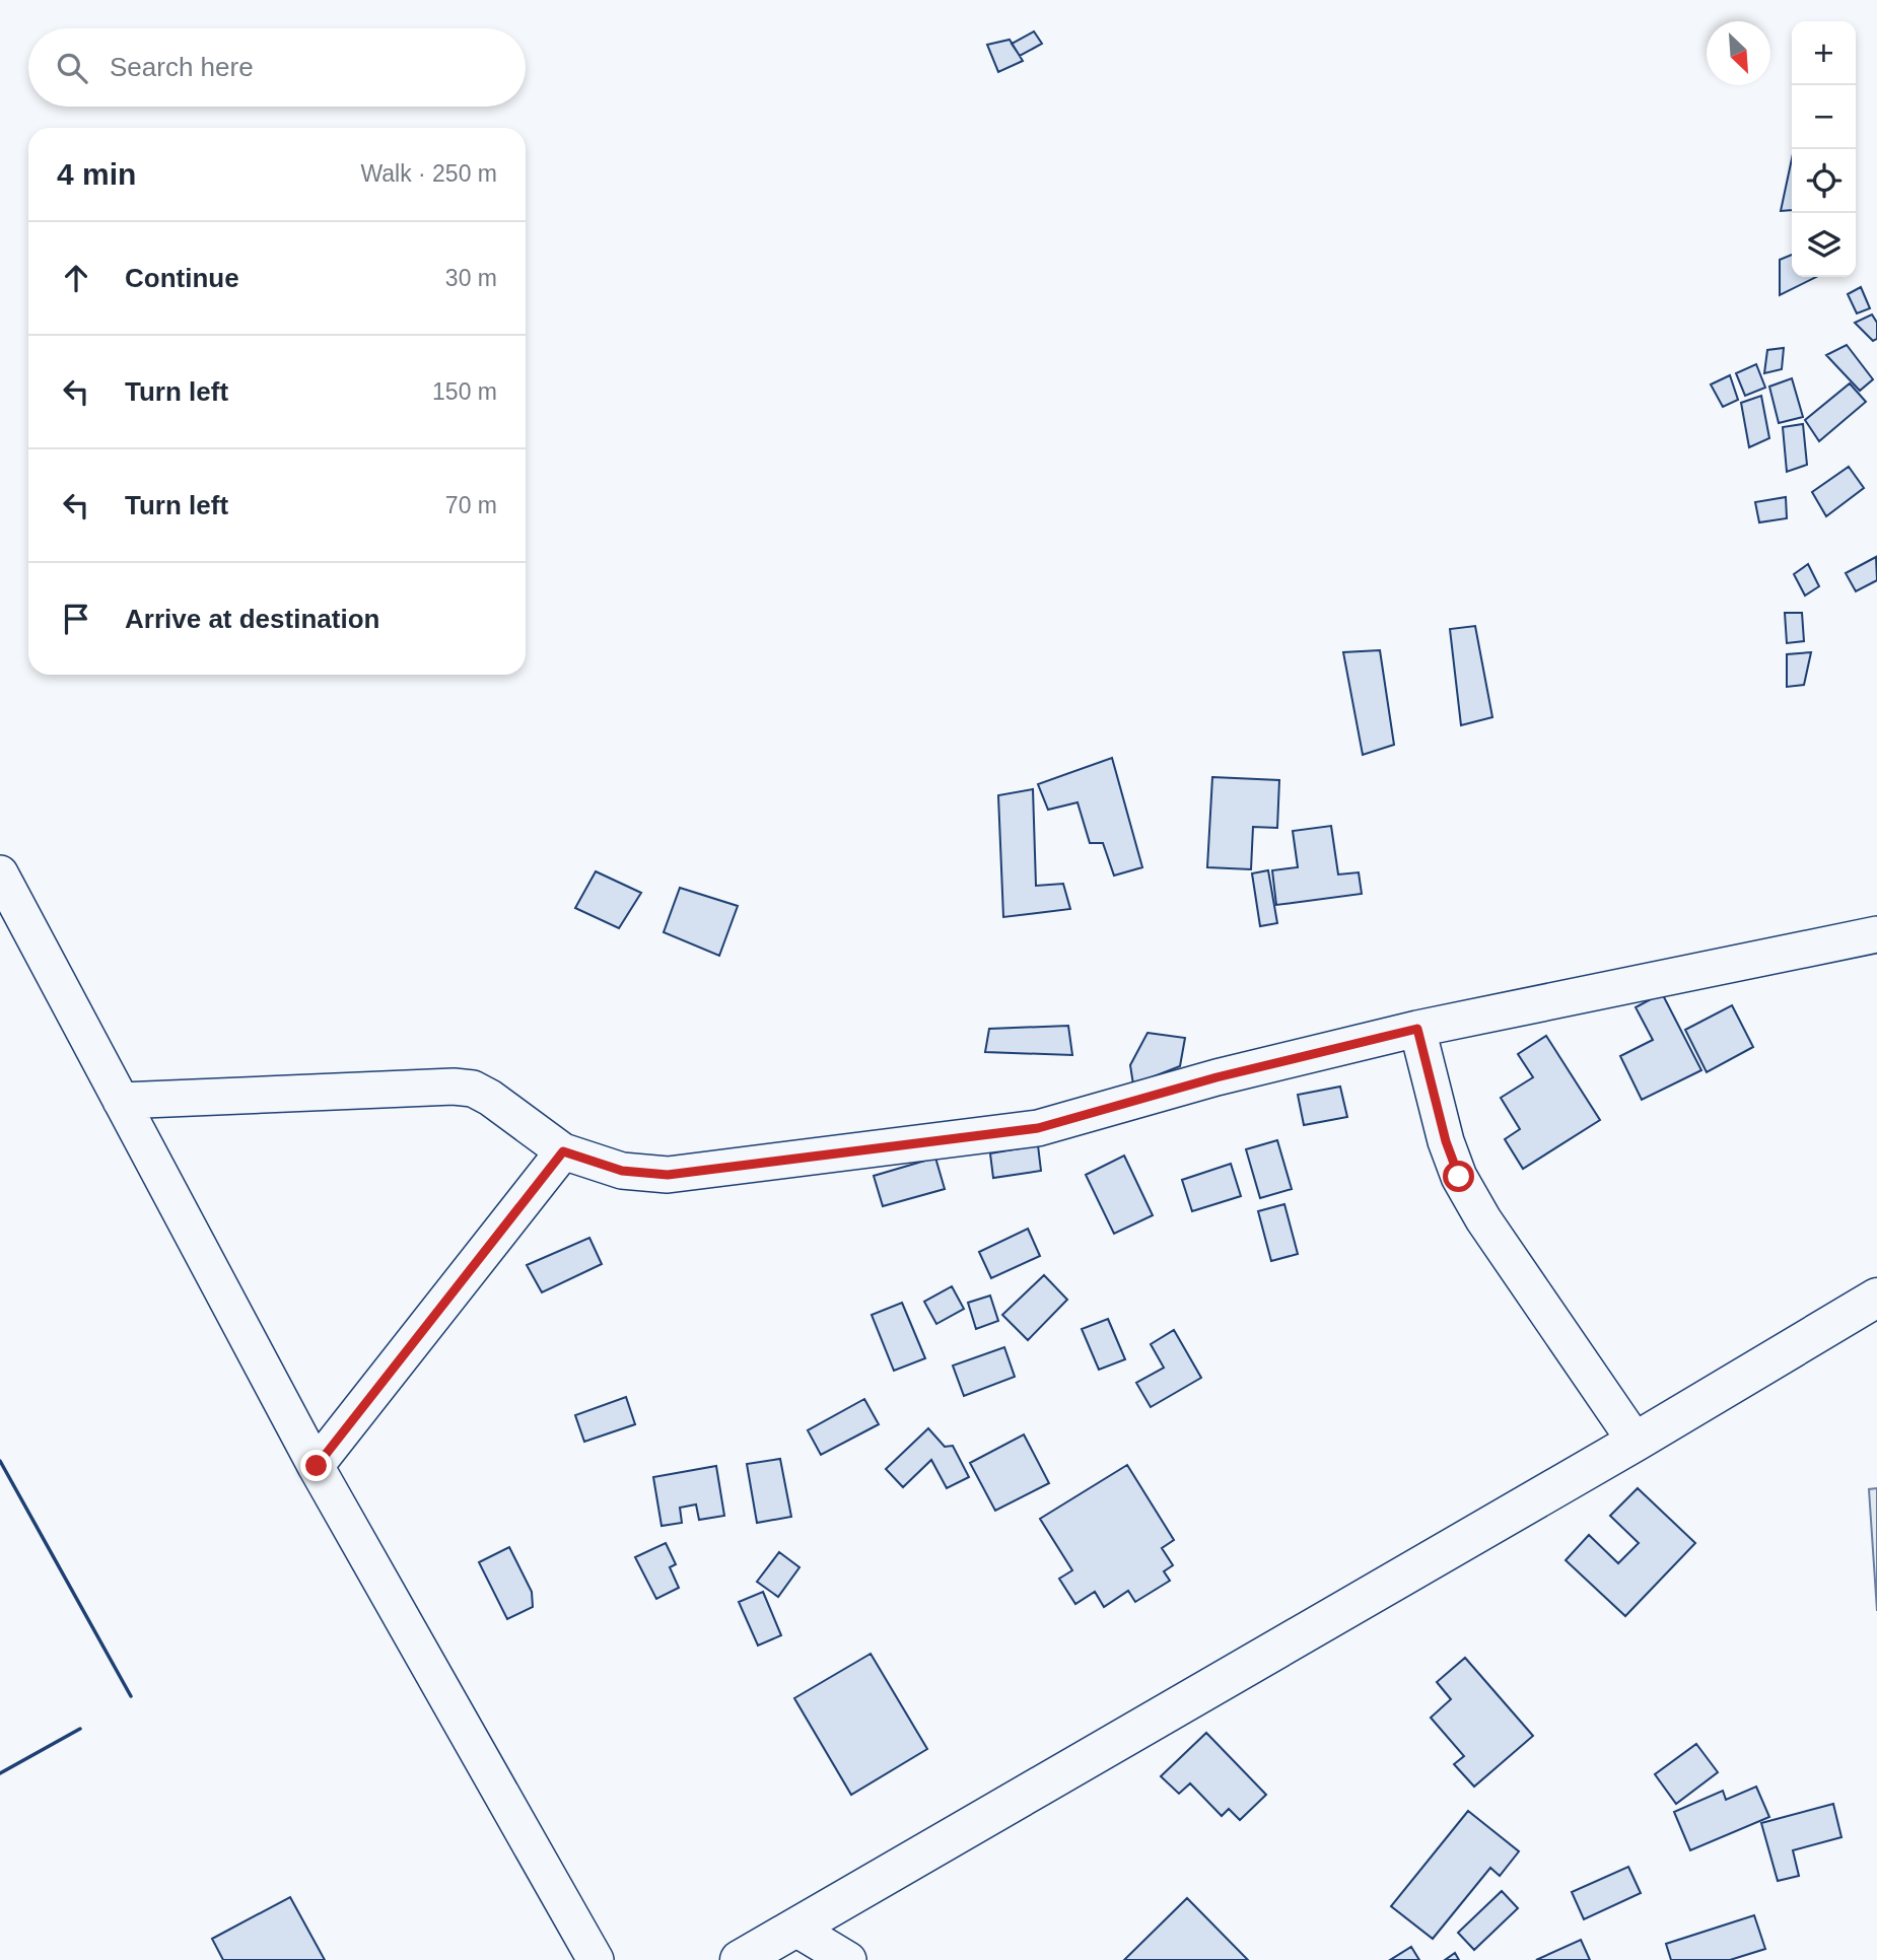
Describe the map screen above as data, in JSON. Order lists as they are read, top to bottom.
{
  "north": "bottom right",
  "page": {
    "map_buttons": ["+", "−"],
    "search": "Search here",
    "heading": ["4 min", "Walk · 250 m"],
    "list": [
      ["Continue", "30 m"],
      ["Turn left", "150 m"],
      ["Turn left", "70 m"],
      "Arrive at destination"
    ]
  }
}
